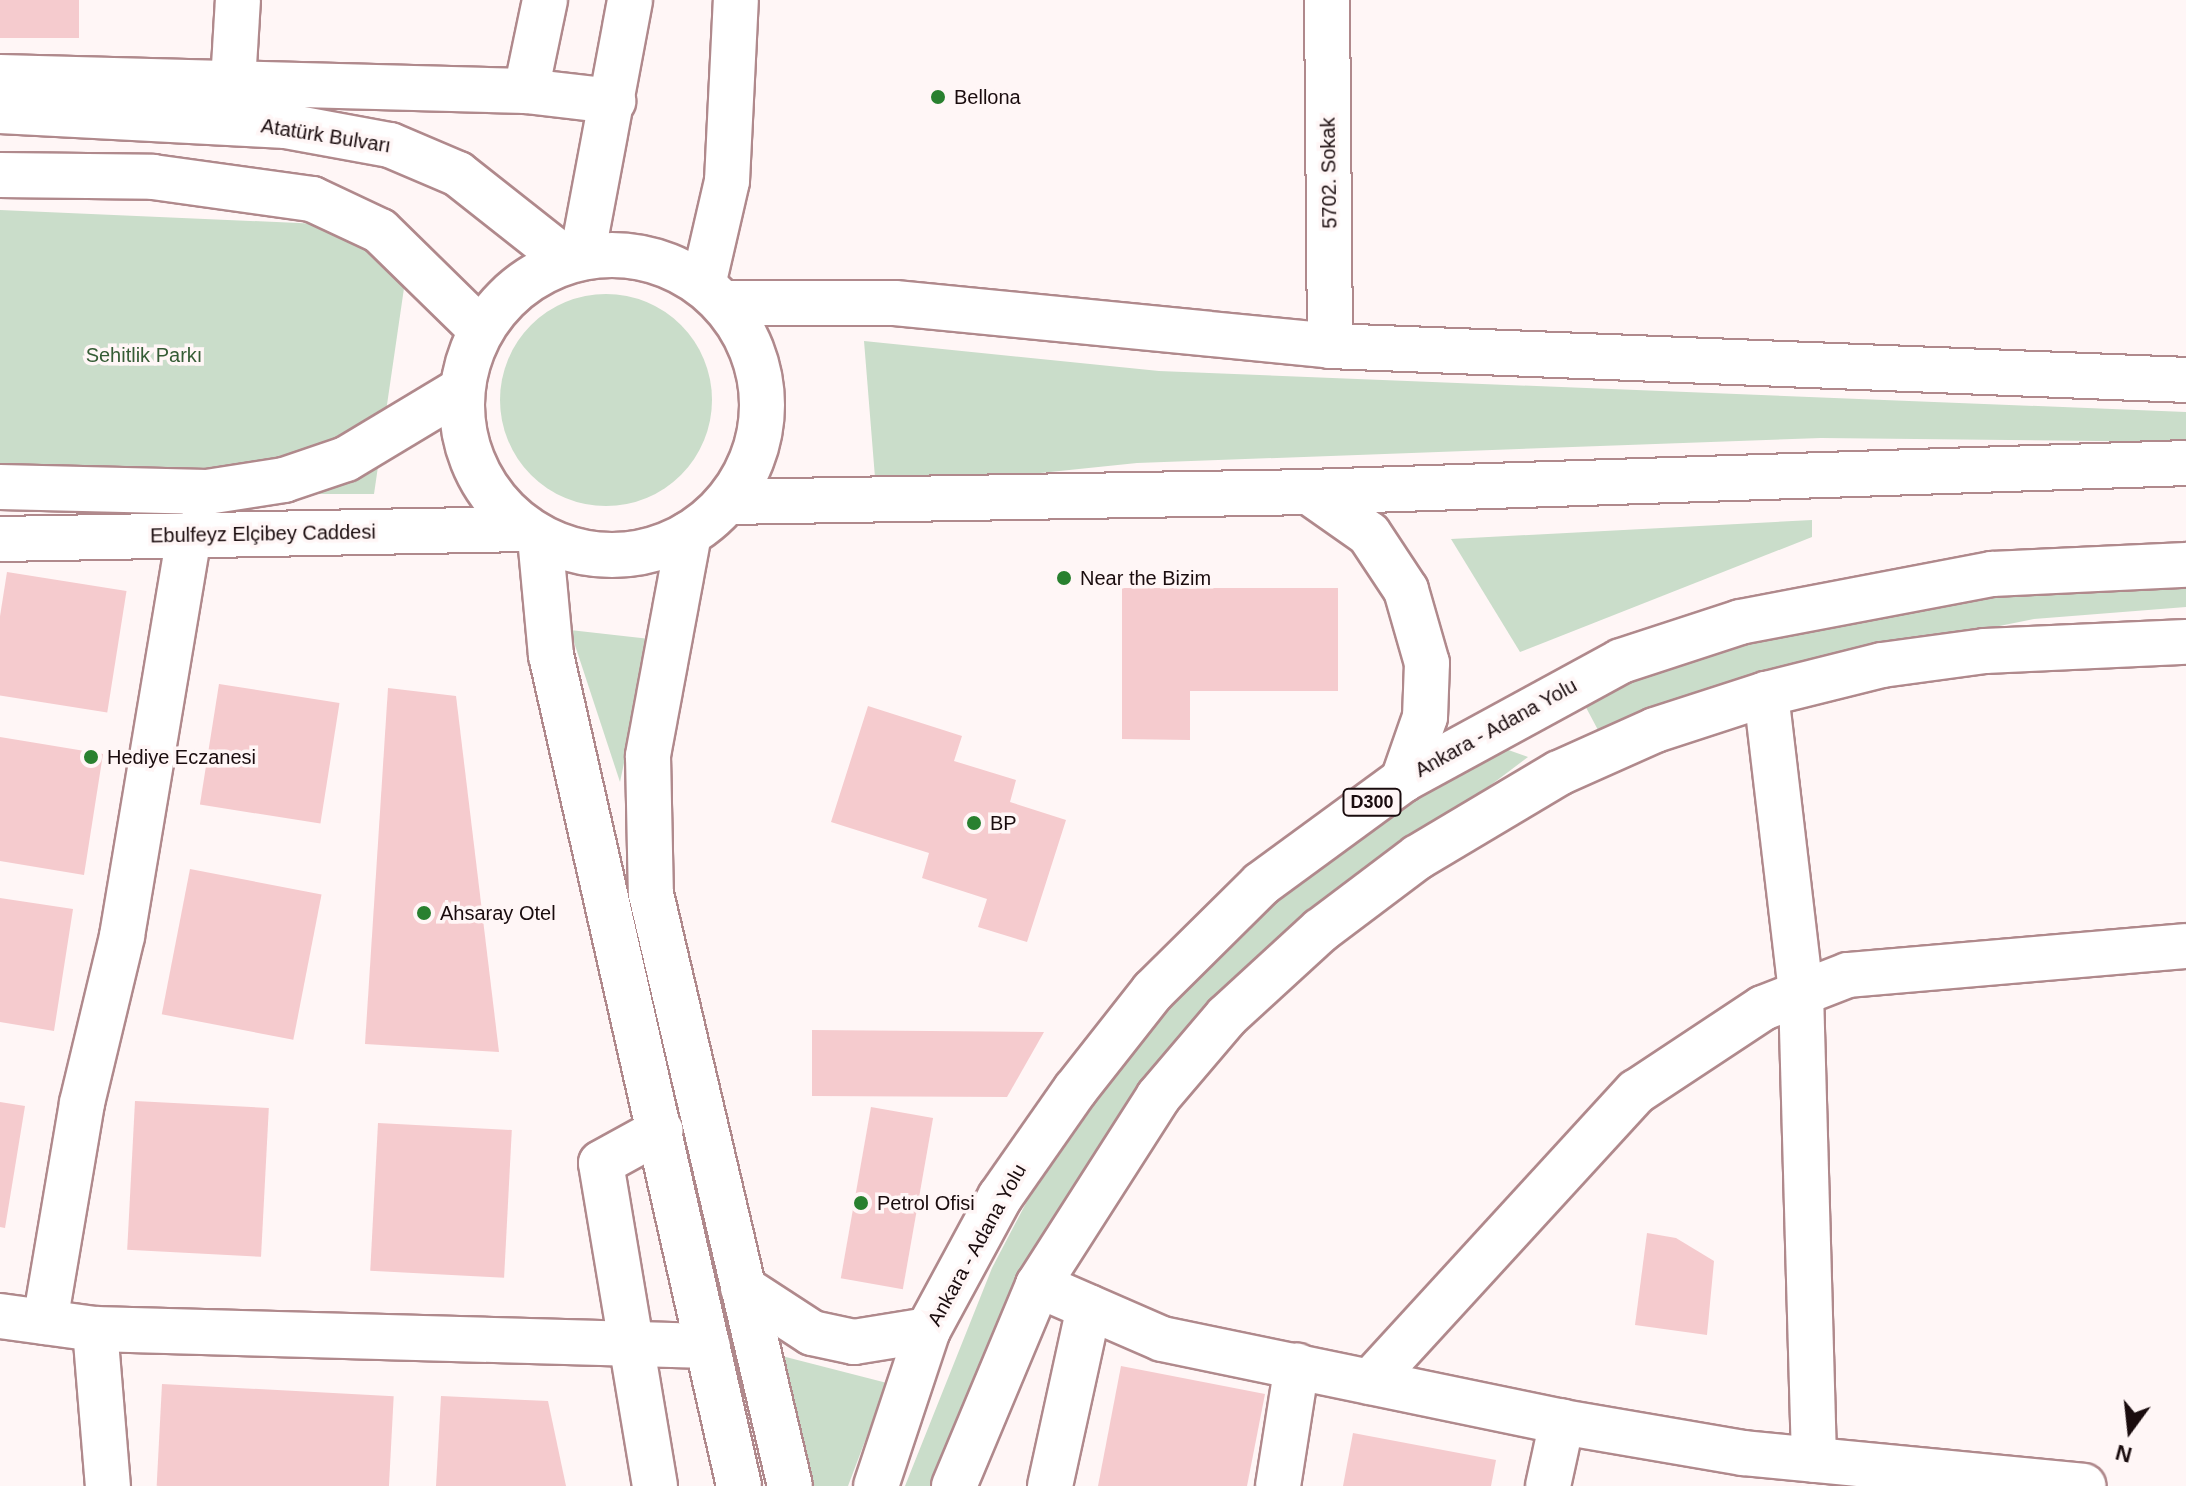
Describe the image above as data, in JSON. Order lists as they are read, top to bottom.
{
  "streets": {
    "main road": [
      "Atatürk Bulvarı",
      "5702. Sokak",
      "Ebulfeyz Elçibey Caddesi",
      "Ankara - Adana Yolu",
      "D300"
    ]
  },
  "parks": ["Sehitlik Parkı"],
  "places": [
    "Bellona",
    "Near the Bizim",
    "Hediye Eczanesi",
    "BP",
    "Ahsaray Otel",
    "Petrol Ofisi"
  ],
  "north": "bottom"
}
